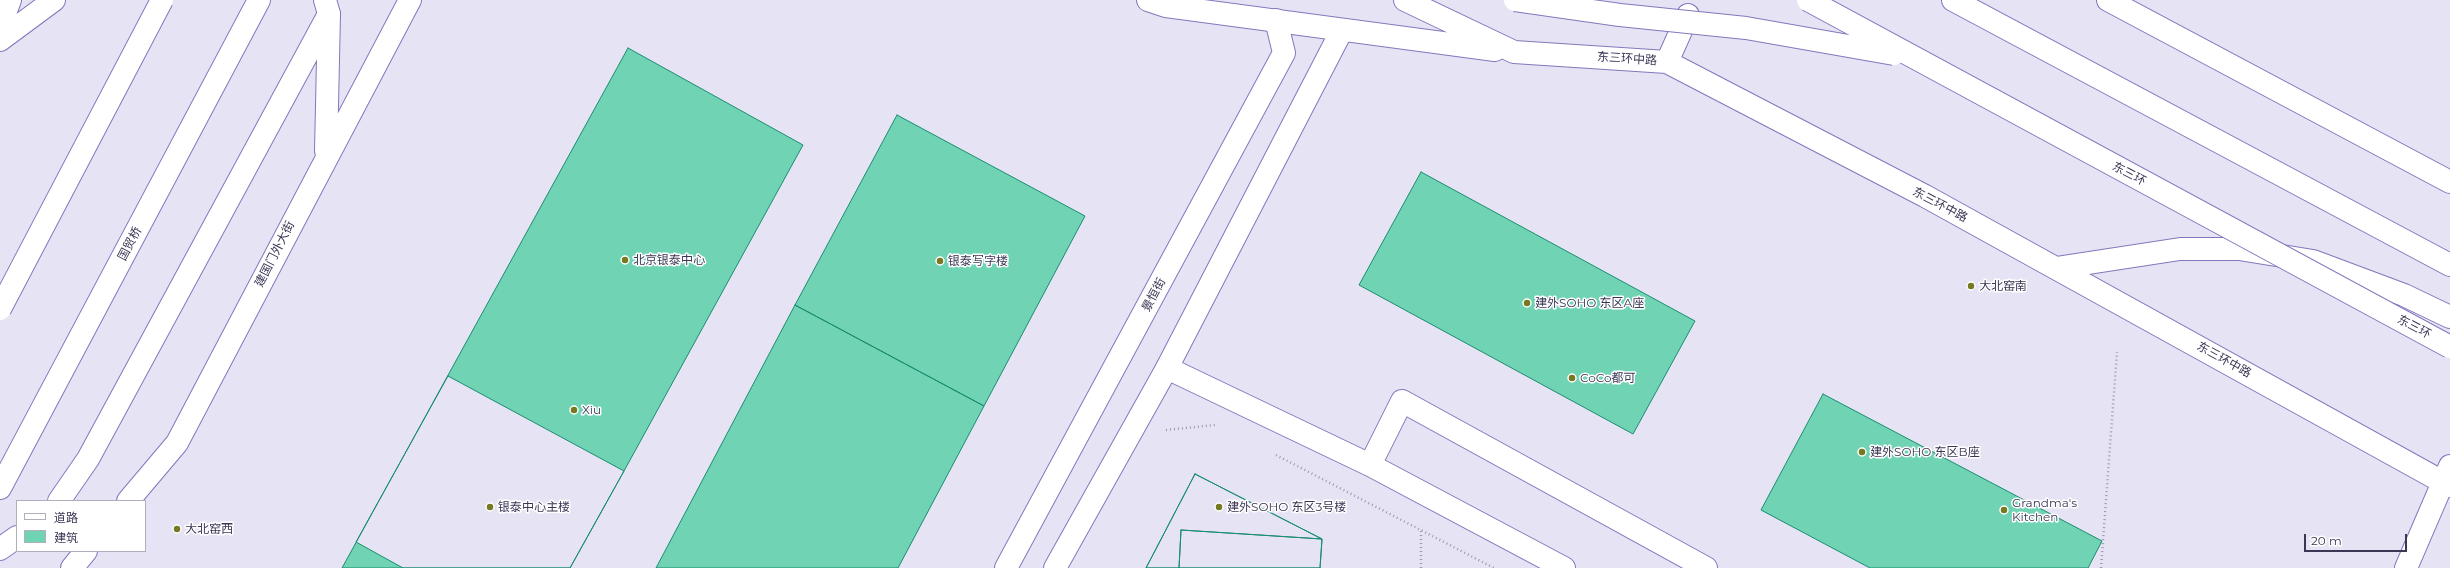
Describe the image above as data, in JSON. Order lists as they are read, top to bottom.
{
  "streets": {
    "main road": [
      "东三环中路",
      "东三环",
      "国贸桥",
      "建国门外大街",
      "景恒街"
    ]
  },
  "places": [
    "北京银泰中心",
    "银泰写字楼",
    "大北窑南",
    "建外SOHO 东区A座",
    "CoCo都可",
    "Xiu",
    "建外SOHO 东区B座",
    "银泰中心主楼",
    "建外SOHO 东区3号楼",
    "Grandma's Kitchen",
    "大北窑西"
  ],
  "legend": ["道路", "建筑"],
  "scale_bar": "20 m"
}
